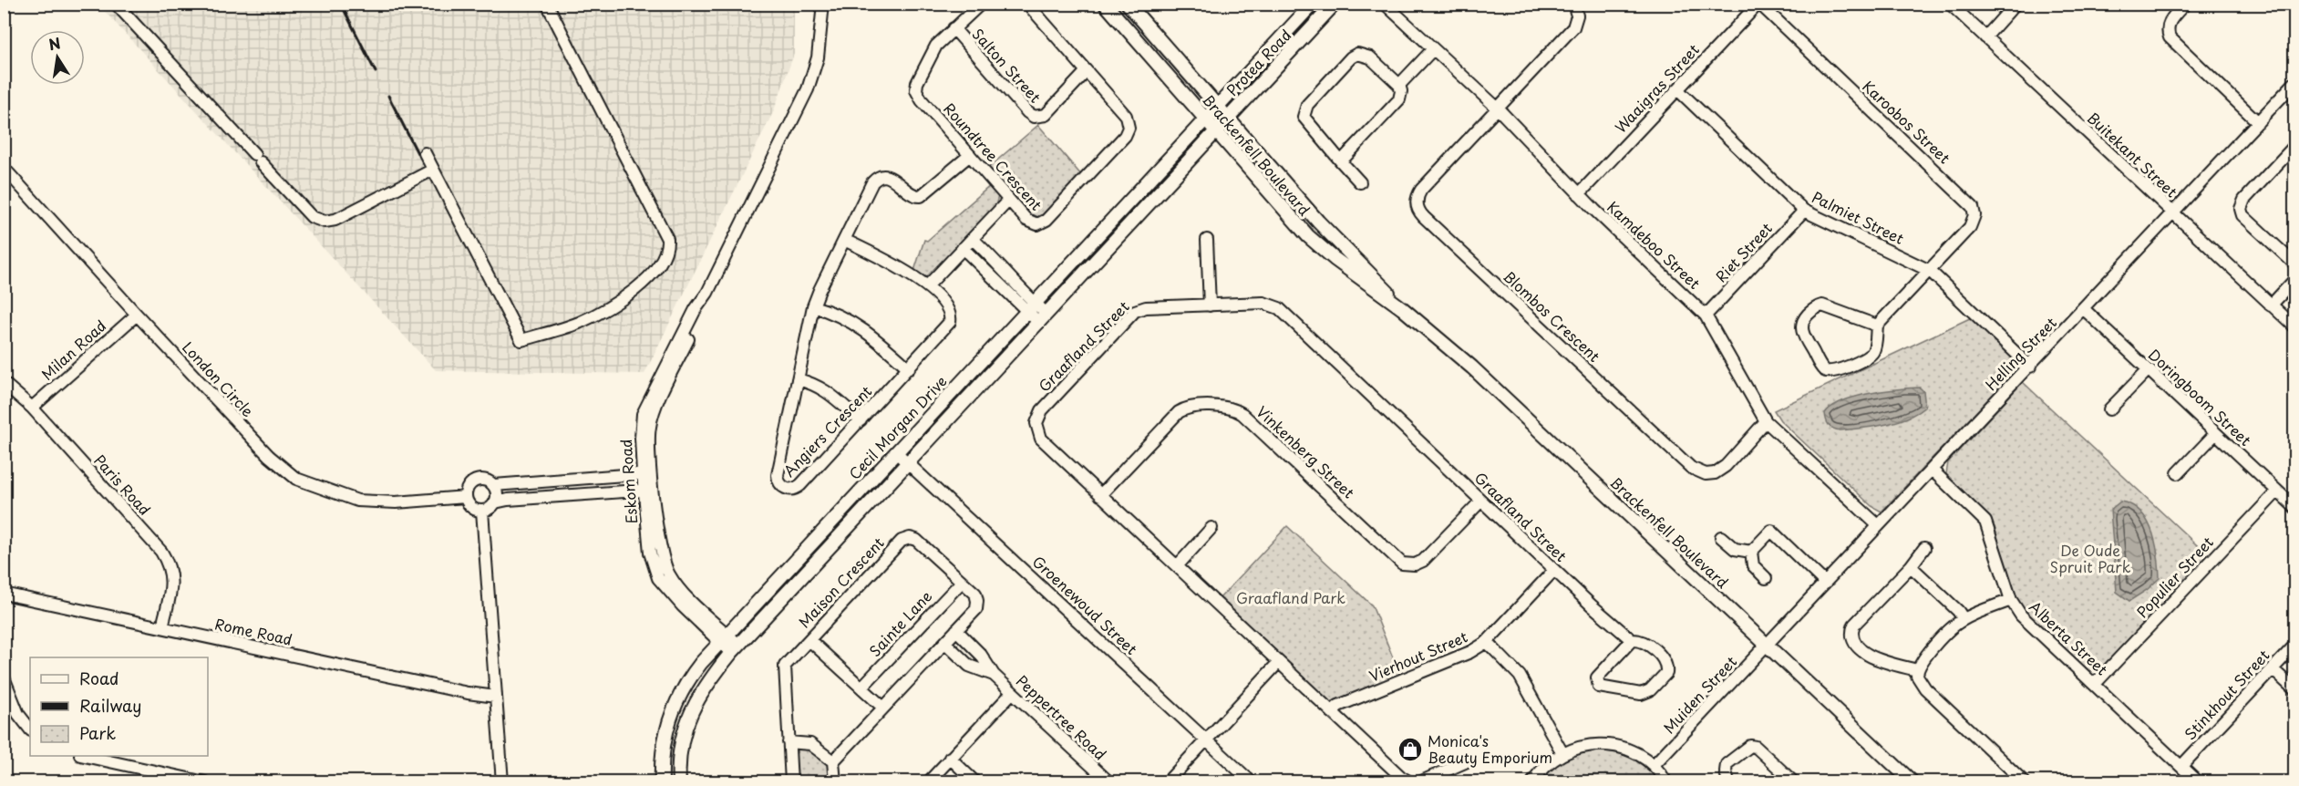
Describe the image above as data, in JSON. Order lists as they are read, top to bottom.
{
  "streets": {
    "street": [
      "Protea Road",
      "Salton Street",
      "Waaigras Street",
      "Karoobos Street",
      "Brackenfell Boulevard",
      "Buitekant Street",
      "Roundtree Crescent",
      "Palmiet Street",
      "Kamdeboo Street",
      "Riet Street",
      "Blombos Crescent",
      "Graafland Street",
      "Milan Road",
      "Helling Street",
      "London Circle",
      "Doringboom Street",
      "Cecil Morgan Drive",
      "Angiers Crescent",
      "Vinkenberg Street",
      "Eskom Road",
      "Paris Road",
      "Populier Street",
      "Maison Crescent",
      "Groenewoud Street",
      "Sainte Lane",
      "Rome Road",
      "Alberta Street",
      "Vierhout Street",
      "Muiden Street",
      "Stinkhout Street",
      "Peppertree Road"
    ]
  },
  "crossings": [
    ["Protea Road", "Brackenfell Boulevard"],
    ["Protea Road", "Cecil Morgan Drive"],
    ["Salton Street", "Roundtree Crescent"],
    ["Waaigras Street", "Karoobos Street"],
    ["Waaigras Street", "Palmiet Street"],
    ["Waaigras Street", "Kamdeboo Street"],
    ["Karoobos Street", "Palmiet Street"],
    ["Brackenfell Boulevard", "Helling Street"],
    ["Brackenfell Boulevard", "Cecil Morgan Drive"],
    ["Brackenfell Boulevard", "Muiden Street"],
    ["Buitekant Street", "Helling Street"],
    ["Roundtree Crescent", "Angiers Crescent"],
    ["Palmiet Street", "Riet Street"],
    ["Palmiet Street", "Helling Street"],
    ["Kamdeboo Street", "Riet Street"],
    ["Kamdeboo Street", "Blombos Crescent"],
    ["Kamdeboo Street", "Helling Street"],
    ["Graafland Street", "Vinkenberg Street"],
    ["Graafland Street", "Vierhout Street"],
    ["Milan Road", "London Circle"],
    ["Milan Road", "Paris Road"],
    ["Helling Street", "Doringboom Street"],
    ["Helling Street", "Alberta Street"],
    ["Helling Street", "Muiden Street"],
    ["Doringboom Street", "Populier Street"],
    ["Cecil Morgan Drive", "Eskom Road"],
    ["Cecil Morgan Drive", "Groenewoud Street"],
    ["Paris Road", "Rome Road"],
    ["Populier Street", "Alberta Street"],
    ["Maison Crescent", "Sainte Lane"],
    ["Alberta Street", "Stinkhout Street"]
  ],
  "parks": ["De Oude Spruit Park", "Graafland Park"],
  "places": {
    "shop": ["Monica's Beauty Emporium"]
  },
  "legend": ["Road", "Railway", "Park"],
  "north": "top"
}
